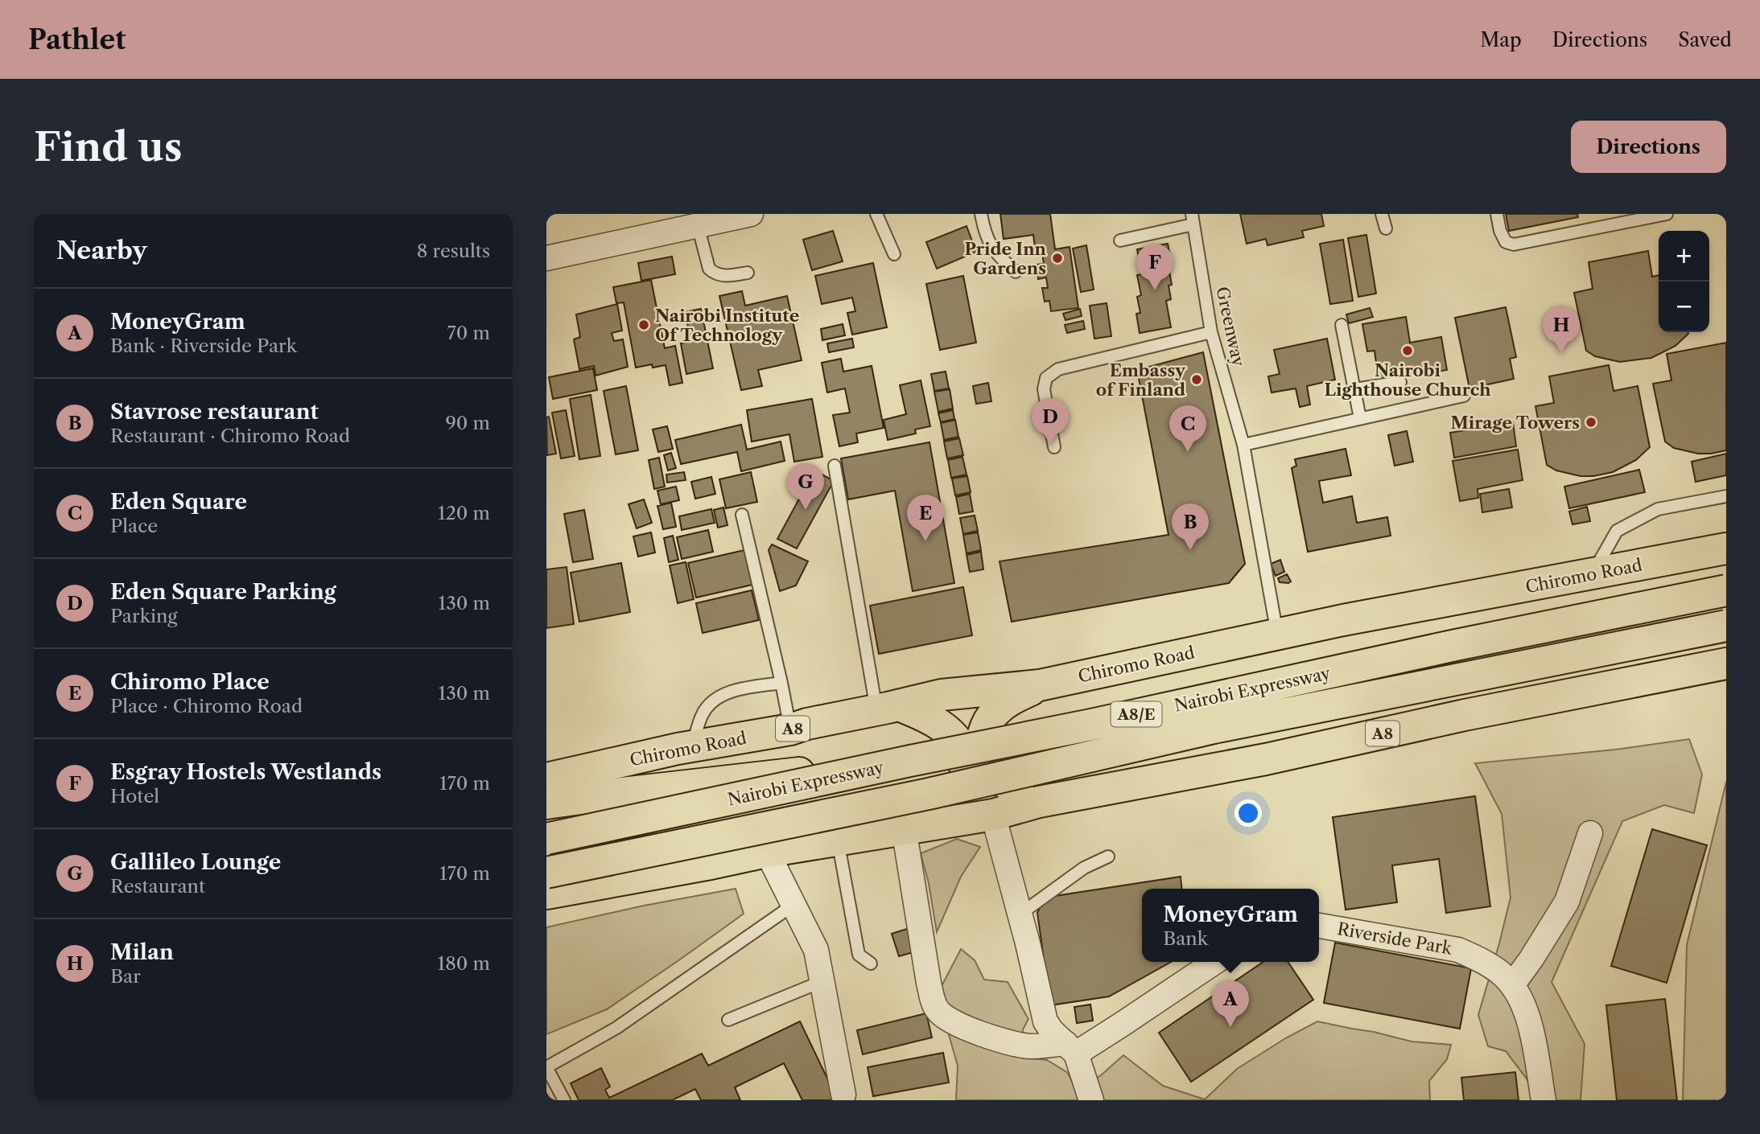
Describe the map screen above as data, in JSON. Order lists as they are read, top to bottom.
{
  "streets": {
    "highway": [
      "Chiromo Road",
      "Nairobi Expressway",
      "A8/E",
      "A8"
    ],
    "street": ["Riverside Park"],
    "lane": ["Greenway"]
  },
  "crossings": [
    ["Greenway", "Chiromo Road"]
  ],
  "places": [
    "Pride Inn Gardens",
    "Nairobi Institute Of Technology",
    "Nairobi Lighthouse Church",
    "Embassy of Finland",
    "Mirage Towers"
  ],
  "page": {
    "header": "Pathlet",
    "nav": ["Map", "Directions", "Saved"],
    "buttons": "Directions",
    "title": "Find us",
    "heading": ["Nearby", "8 results"],
    "map_buttons": ["+", "−"],
    "pins": [
      "F",
      "H",
      "D",
      "C",
      "G",
      "E",
      "B",
      "A"
    ],
    "list": [
      {
        "mark": "A",
        "name": "MoneyGram",
        "note": "Bank · Riverside Park",
        "value": "70 m"
      },
      {
        "mark": "B",
        "name": "Stavrose restaurant",
        "note": "Restaurant · Chiromo Road",
        "value": "90 m"
      },
      {
        "mark": "C",
        "name": "Eden Square",
        "note": "Place",
        "value": "120 m"
      },
      {
        "mark": "D",
        "name": "Eden Square Parking",
        "note": "Parking",
        "value": "130 m"
      },
      {
        "mark": "E",
        "name": "Chiromo Place",
        "note": "Place · Chiromo Road",
        "value": "130 m"
      },
      {
        "mark": "F",
        "name": "Esgray Hostels Westlands",
        "note": "Hotel",
        "value": "170 m"
      },
      {
        "mark": "G",
        "name": "Gallileo Lounge",
        "note": "Restaurant",
        "value": "170 m"
      },
      {
        "mark": "H",
        "name": "Milan",
        "note": "Bar",
        "value": "180 m"
      }
    ],
    "popup": ["MoneyGram", "Bank"]
  }
}
